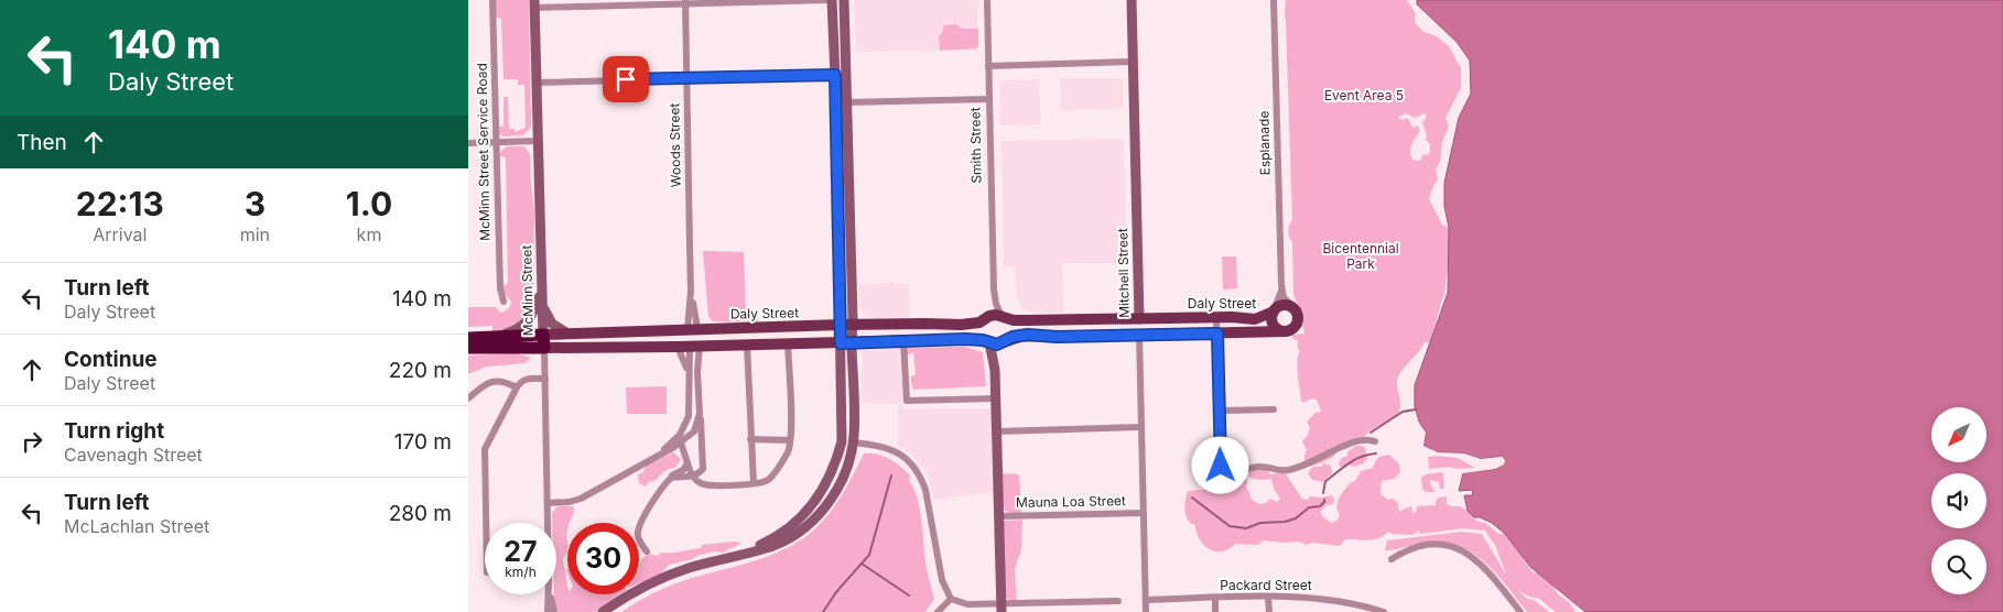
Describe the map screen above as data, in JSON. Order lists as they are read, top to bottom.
{
  "streets": {
    "main road": ["Mitchell Street", "Daly Street"],
    "street": [
      "Esplanade",
      "Woods Street",
      "Smith Street",
      "McMinn Street Service Road",
      "McMinn Street",
      "Mauna Loa Street",
      "Packard Street"
    ]
  },
  "crossings": [
    ["Esplanade", "Daly Street"],
    ["Woods Street", "Daly Street"],
    ["Smith Street", "Daly Street"],
    ["Mitchell Street", "Daly Street"],
    ["Mitchell Street", "Mauna Loa Street"],
    ["Mitchell Street", "Packard Street"],
    ["McMinn Street", "Daly Street"]
  ],
  "parks": ["Event Area 5", "Bicentennial Park"],
  "north": "bottom left",
  "page": {
    "turn": ["140 m", "Daly Street"],
    "then": "Then",
    "eta": [
      "22:13",
      "Arrival",
      "3",
      "min",
      "1.0",
      "km"
    ],
    "list": [
      {
        "name": "Turn left",
        "note": "Daly Street",
        "value": "140 m"
      },
      {
        "name": "Continue",
        "note": "Daly Street",
        "value": "220 m"
      },
      {
        "name": "Turn right",
        "note": "Cavenagh Street",
        "value": "170 m"
      },
      {
        "name": "Turn left",
        "note": "McLachlan Street",
        "value": "280 m"
      }
    ],
    "speed": "27 km/h",
    "limit": "30"
  }
}
